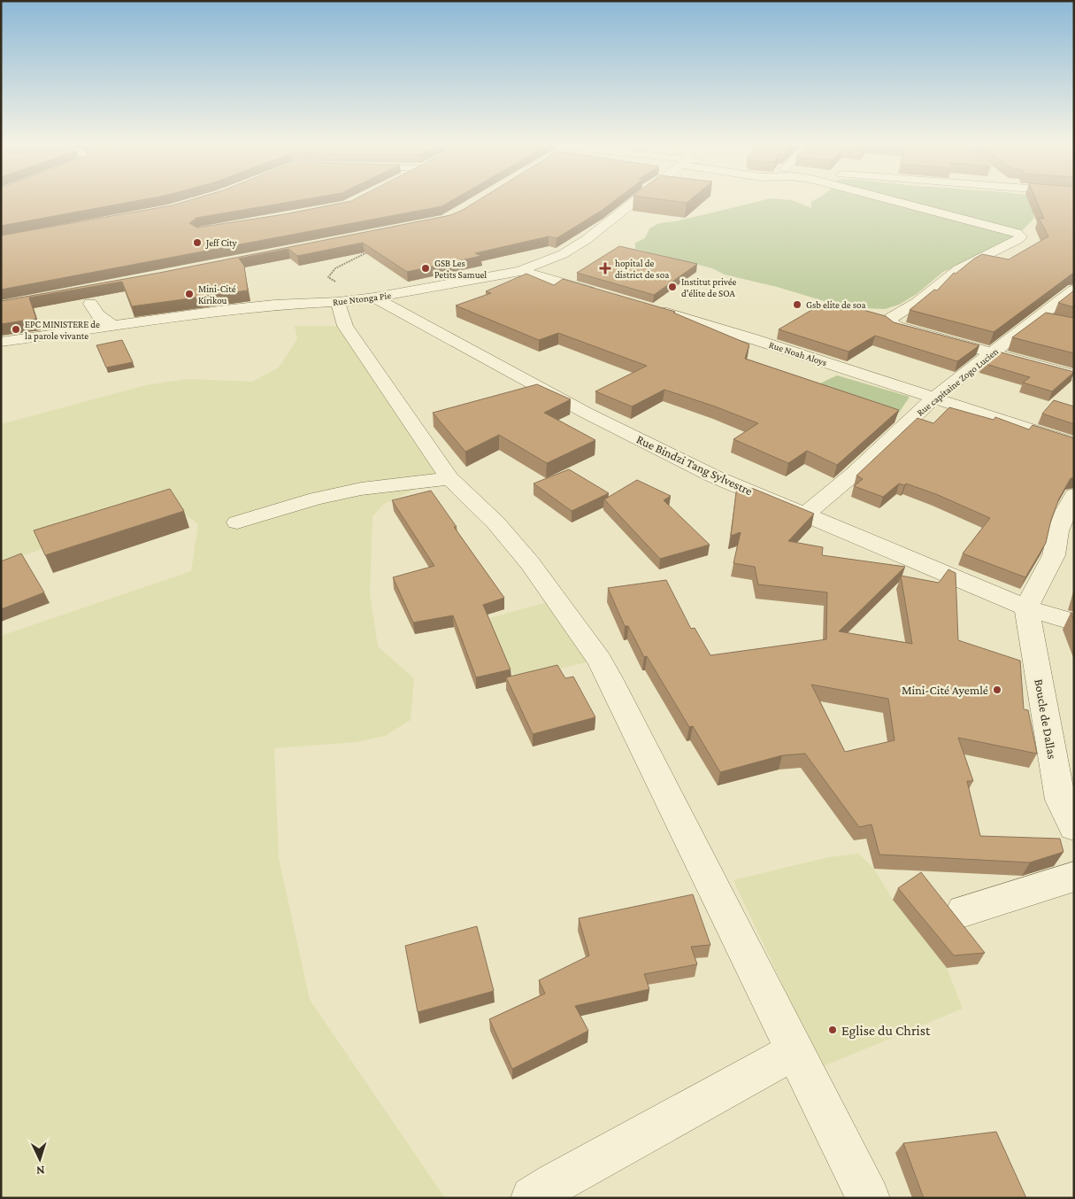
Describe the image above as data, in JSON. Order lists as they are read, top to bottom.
{
  "streets": {
    "street": [
      "Rue Ntonga Pie",
      "Rue Noah Aloys",
      "Rue capitaine Zogo Lucien",
      "Rue Bindzi Tang Sylvestre",
      "Boucle de Dallas"
    ]
  },
  "crossings": [
    ["Rue Ntonga Pie", "Rue Bindzi Tang Sylvestre"],
    ["Rue Noah Aloys", "Rue capitaine Zogo Lucien"],
    ["Rue capitaine Zogo Lucien", "Rue Bindzi Tang Sylvestre"],
    ["Rue Bindzi Tang Sylvestre", "Boucle de Dallas"]
  ],
  "places": {
    "other": [
      "Jeff City",
      "GSB Les Petits Samuel",
      "Institut privée d'élite de SOA",
      "Mini-Cité Kirikou",
      "Gsb elite de soa",
      "EPC MINISTERE de la parole vivante",
      "Mini-Cité Ayemlé",
      "Eglise du Christ"
    ],
    "health": ["hopital de district de soa"]
  },
  "north": "bottom"
}
